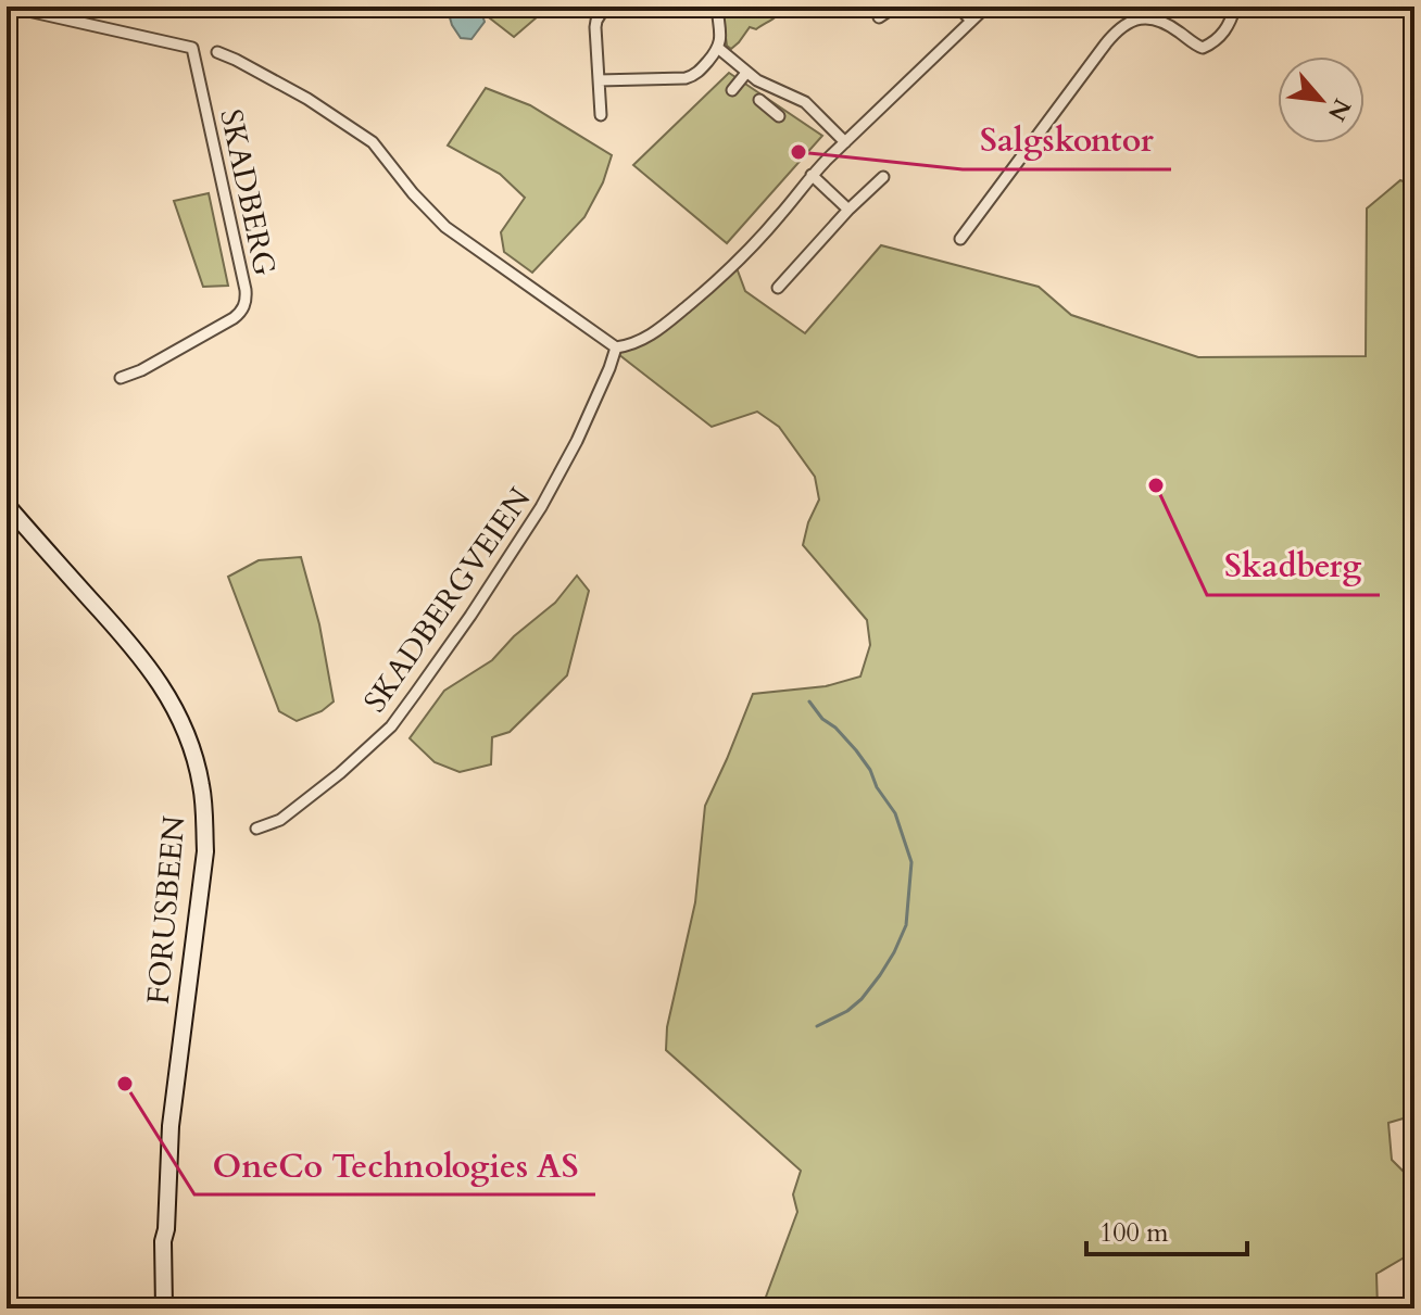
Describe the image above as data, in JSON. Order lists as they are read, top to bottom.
{
  "streets": {
    "main road": ["FORUSBEEN"],
    "street": ["SKADBERG", "SKADBERGVEIEN"]
  },
  "places": ["Salgskontor", "Skadberg", "OneCo Technologies AS"],
  "scale_bar": "100 m",
  "north": "bottom right"
}
